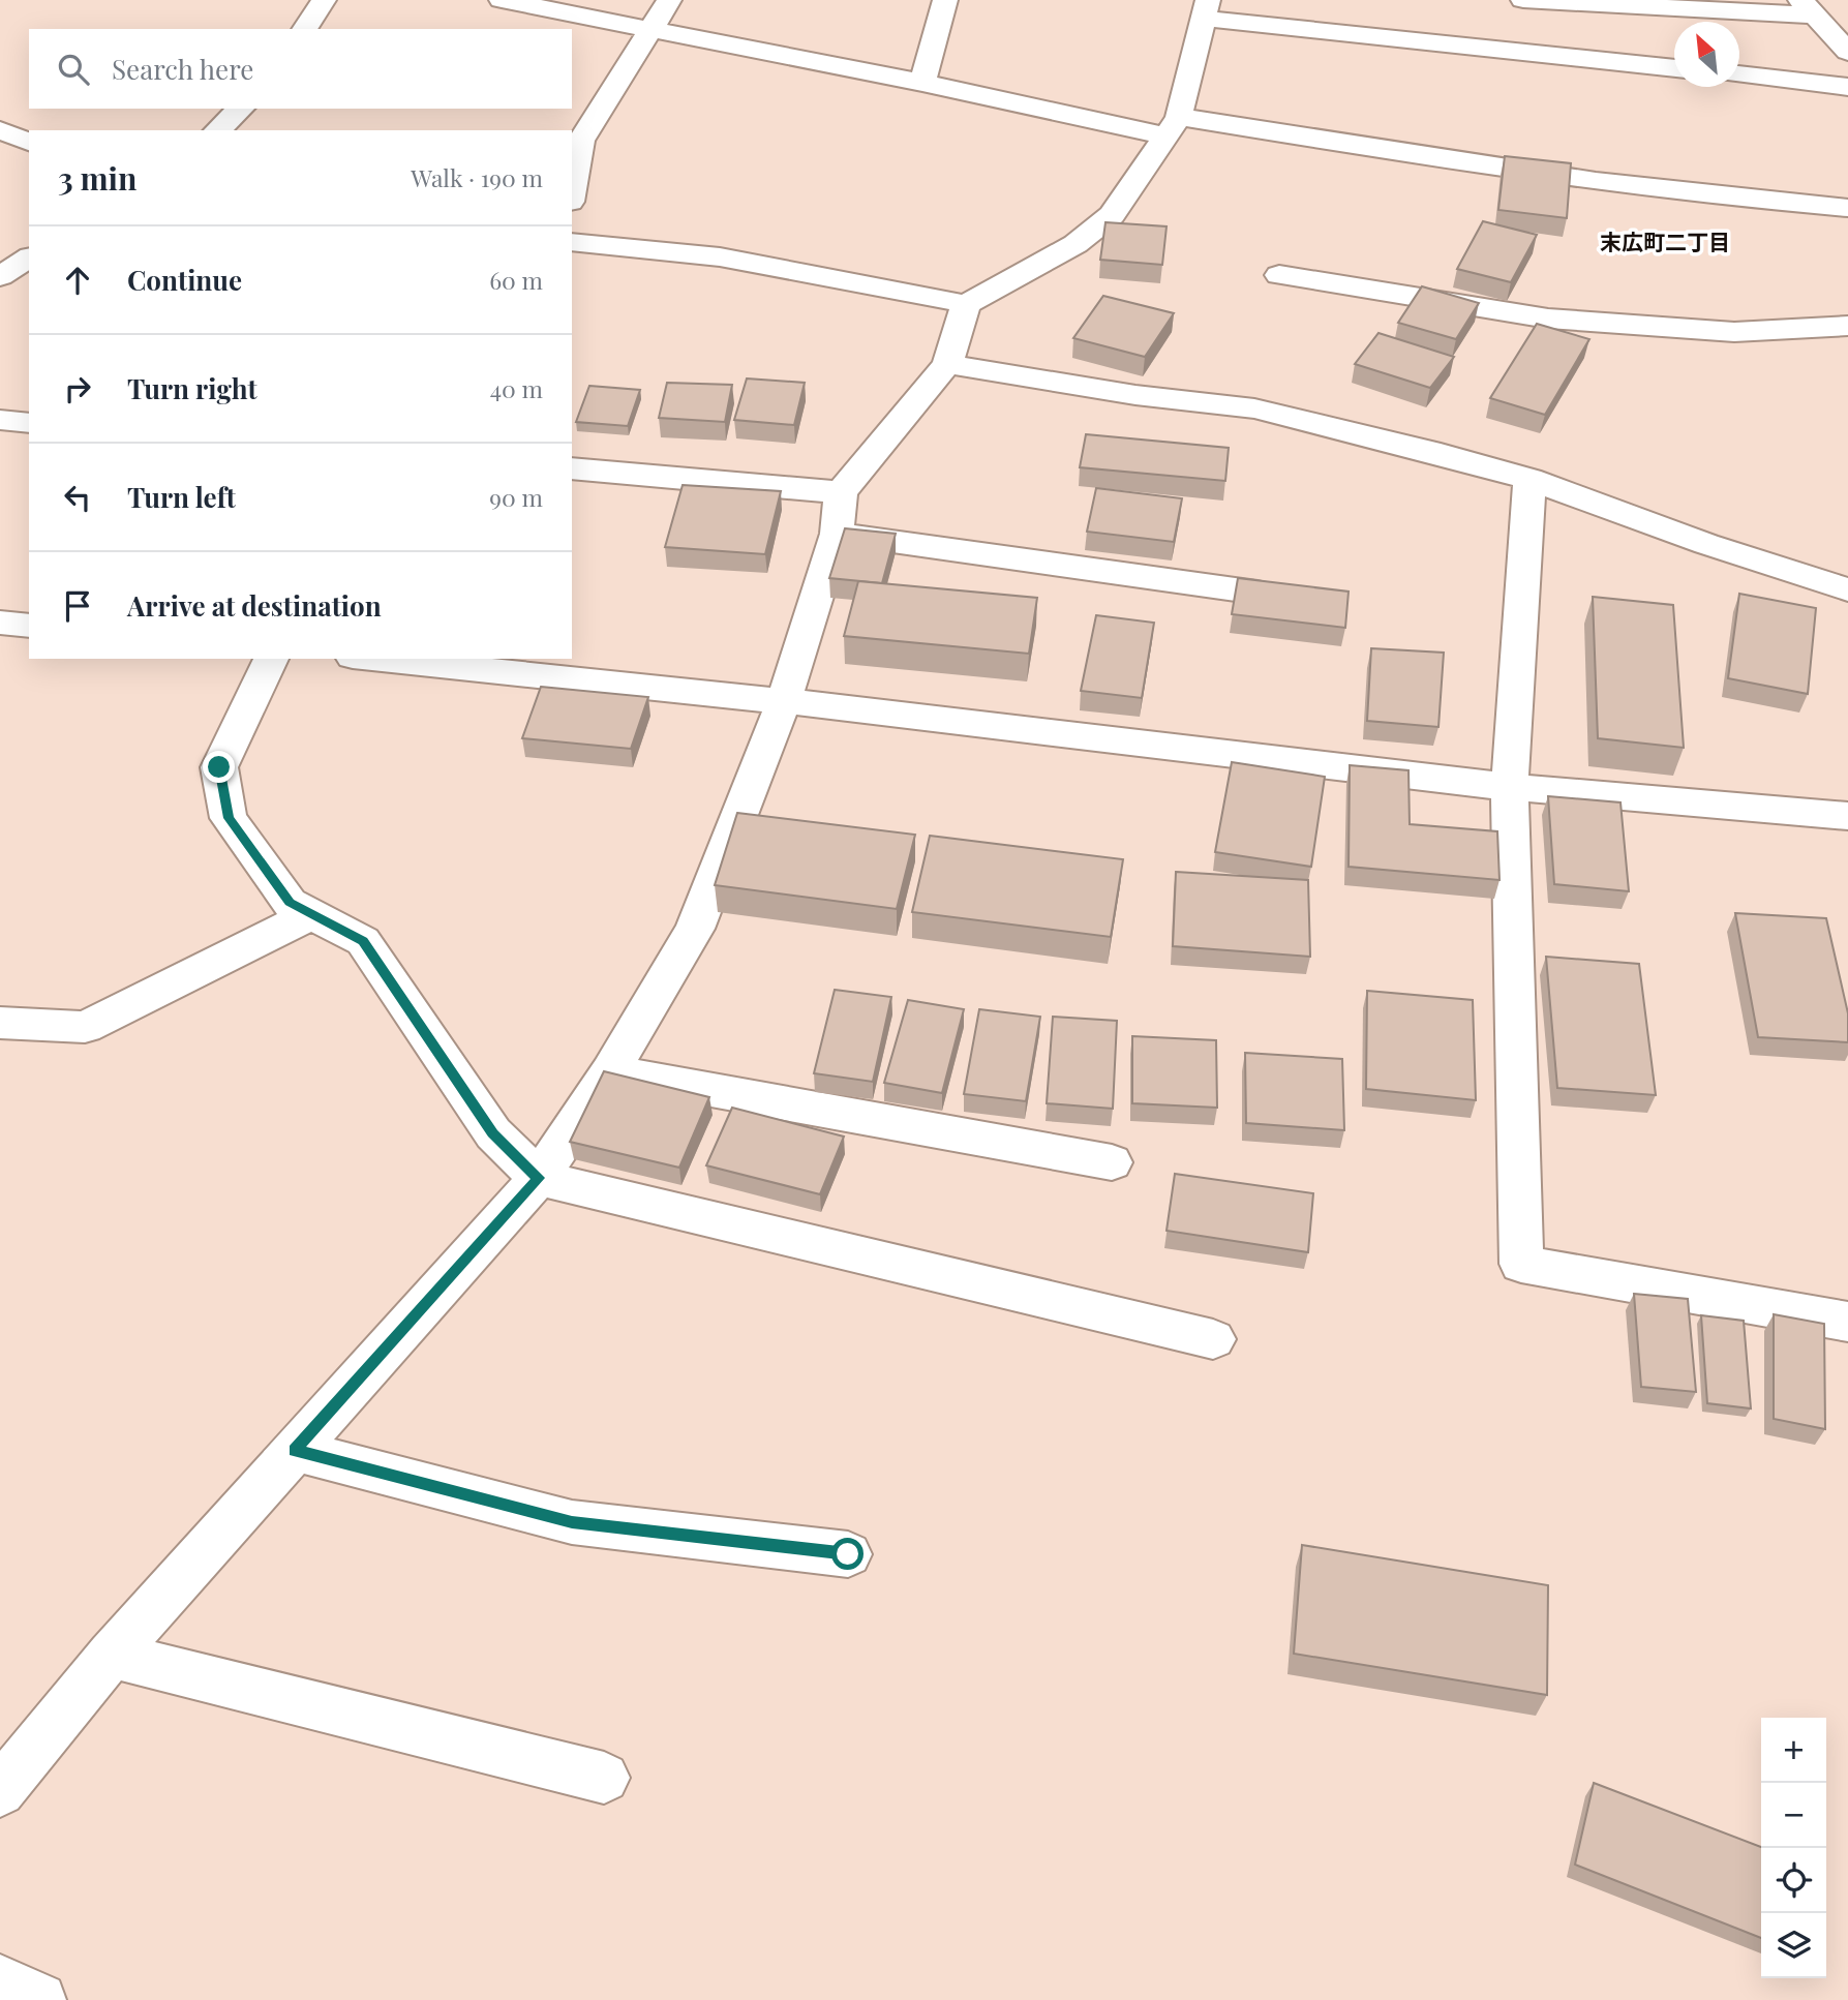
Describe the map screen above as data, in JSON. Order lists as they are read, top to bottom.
{
  "districts": ["末広町二丁目"],
  "north": "top left",
  "page": {
    "search": "Search here",
    "heading": ["3 min", "Walk · 190 m"],
    "list": [
      ["Continue", "60 m"],
      ["Turn right", "40 m"],
      ["Turn left", "90 m"],
      "Arrive at destination"
    ],
    "map_buttons": ["+", "−"]
  }
}
